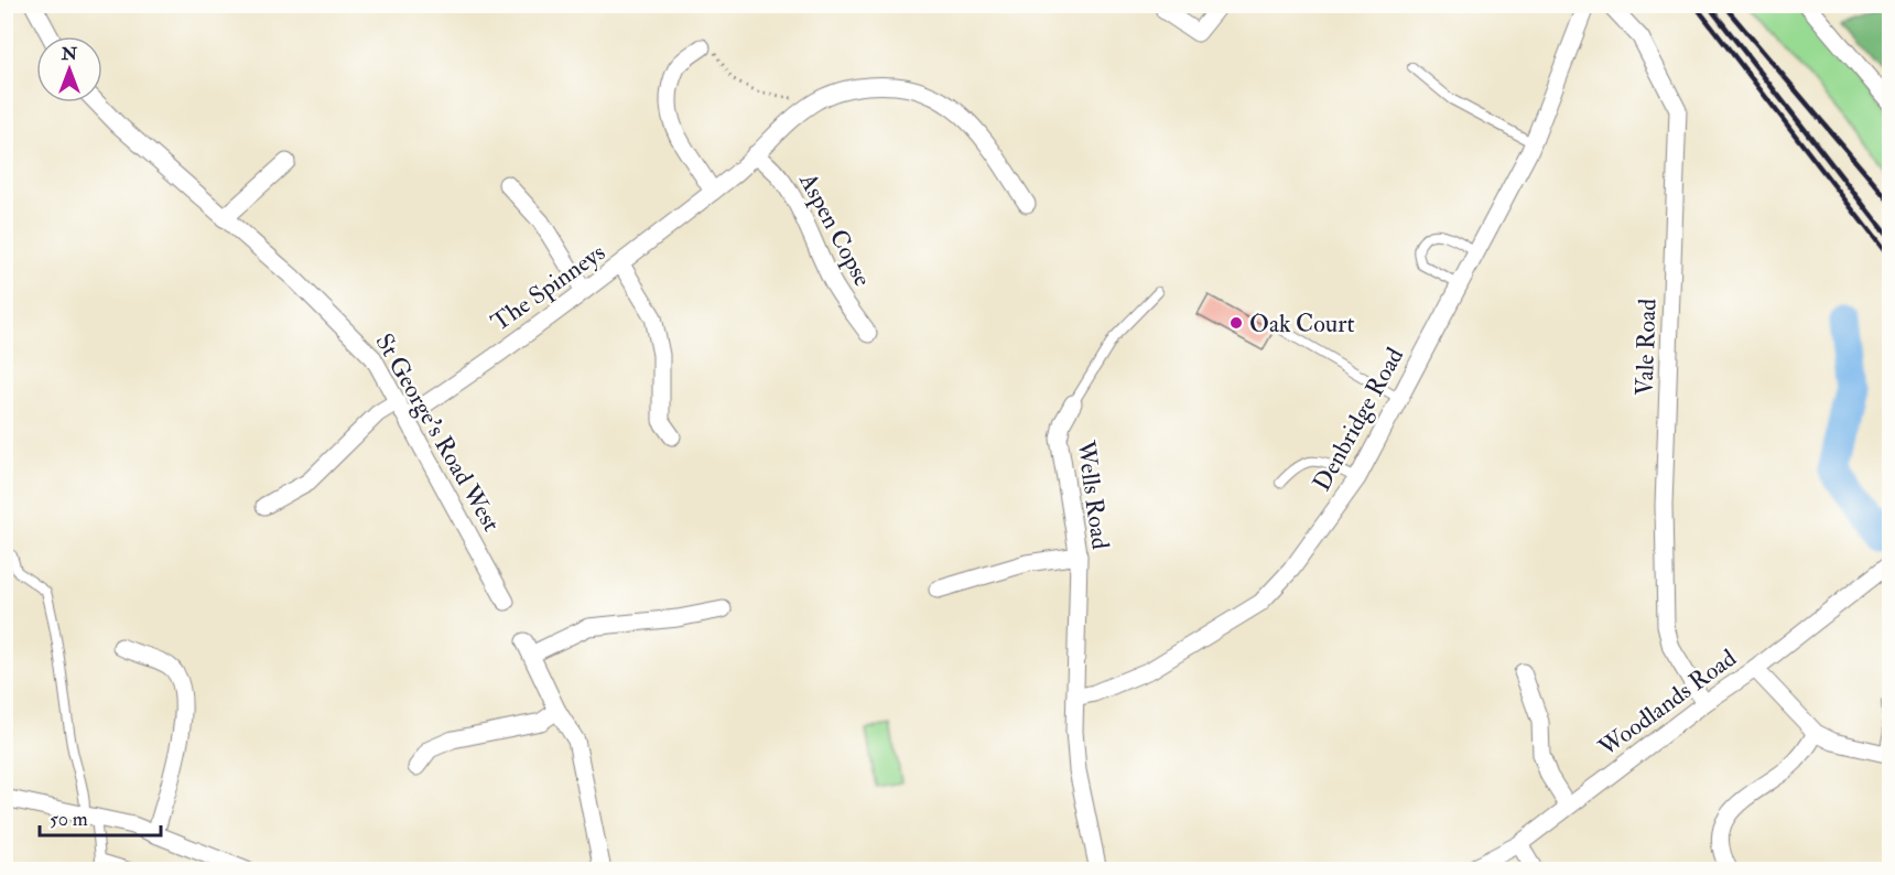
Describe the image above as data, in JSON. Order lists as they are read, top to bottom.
{
  "streets": {
    "street": [
      "Aspen Copse",
      "The Spinneys",
      "Vale Road",
      "Denbridge Road",
      "St George's Road West",
      "Wells Road",
      "Woodlands Road"
    ]
  },
  "crossings": [
    ["Aspen Copse", "The Spinneys"],
    ["The Spinneys", "St George's Road West"],
    ["Vale Road", "Woodlands Road"],
    ["Denbridge Road", "Wells Road"]
  ],
  "places": ["Oak Court"],
  "scale_bar": "50 m",
  "north": "top"
}
